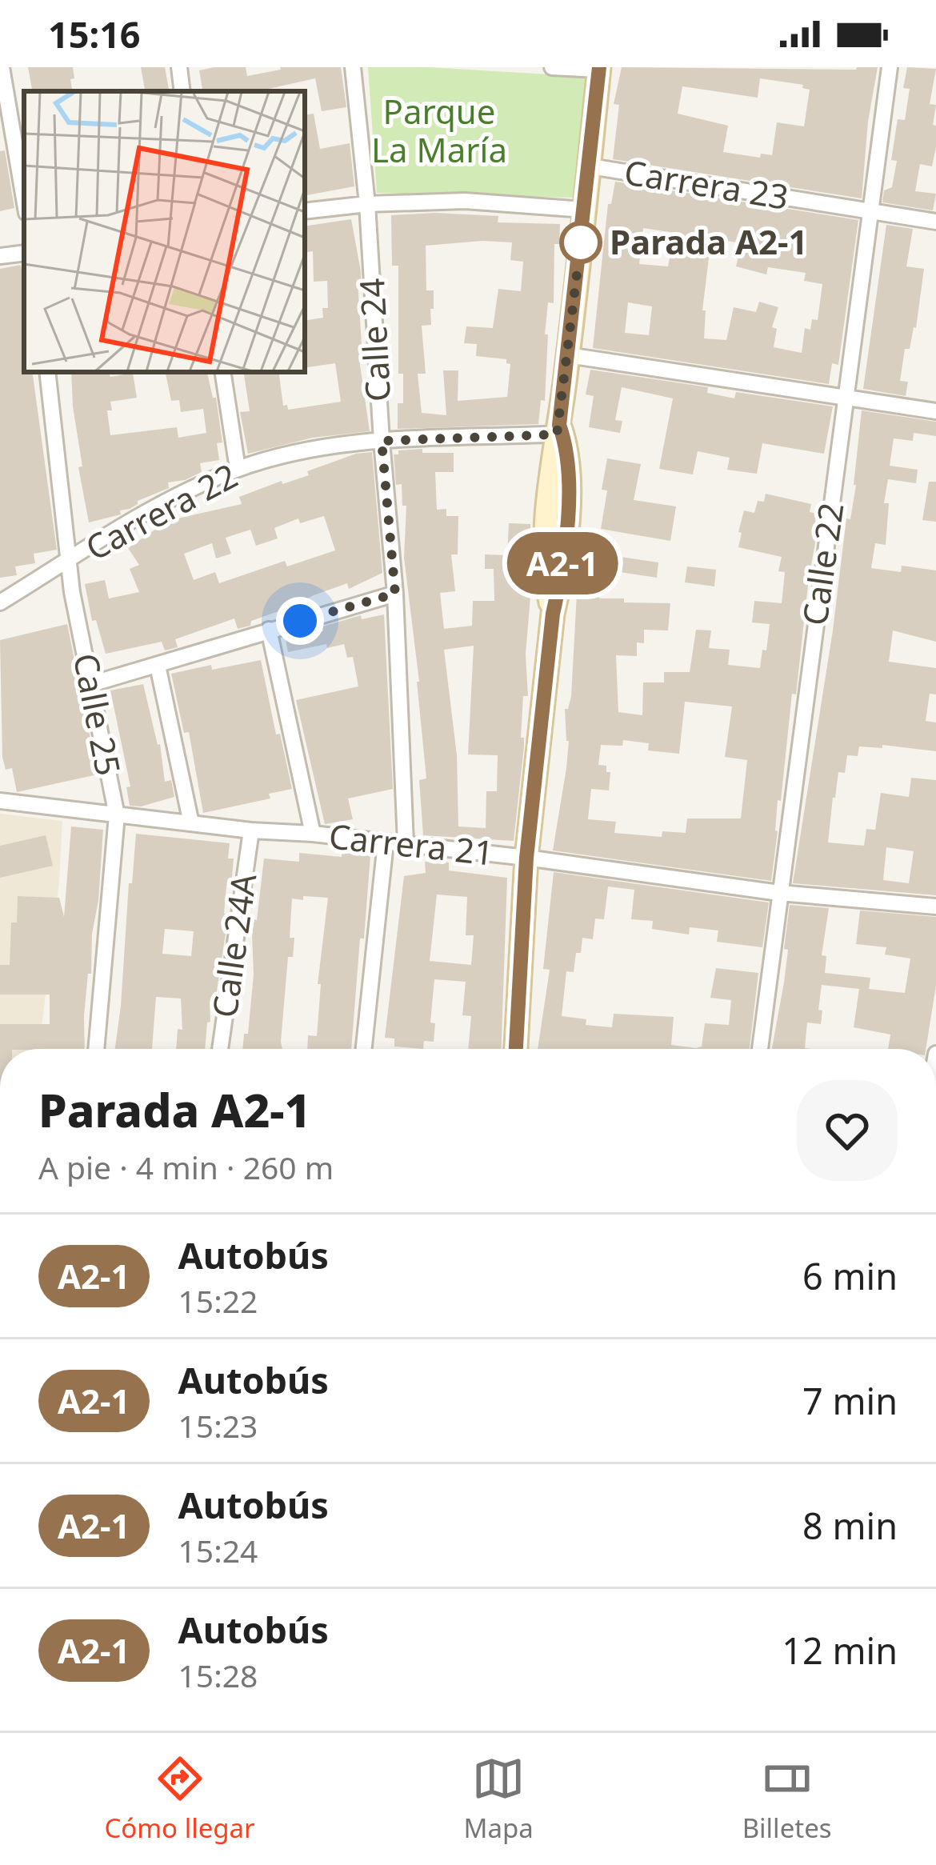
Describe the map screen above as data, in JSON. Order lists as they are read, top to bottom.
{
  "streets": {
    "street": [
      "Carrera 23",
      "Calle 24",
      "Carrera 22",
      "Calle 22",
      "Calle 25",
      "Carrera 21",
      "Calle 24A"
    ]
  },
  "crossings": [
    ["Carrera 23", "Calle 24"],
    ["Carrera 23", "Calle 22"],
    ["Calle 24", "Carrera 22"],
    ["Calle 24", "Carrera 21"],
    ["Carrera 22", "Calle 25"],
    ["Calle 22", "Carrera 21"],
    ["Calle 25", "Carrera 21"],
    ["Carrera 21", "Calle 24A"]
  ],
  "parks": ["Parque La María"],
  "places": ["Parada A2-1"],
  "lines": ["bus line A2-1"],
  "page": {
    "status": "15:16",
    "on_map": "A2-1",
    "heading": ["Parada A2-1", "A pie · 4 min · 260 m"],
    "list": [
      {
        "mark": "A2-1",
        "name": "Autobús",
        "note": "15:22",
        "value": "6 min"
      },
      {
        "mark": "A2-1",
        "name": "Autobús",
        "note": "15:23",
        "value": "7 min"
      },
      {
        "mark": "A2-1",
        "name": "Autobús",
        "note": "15:24",
        "value": "8 min"
      },
      {
        "mark": "A2-1",
        "name": "Autobús",
        "note": "15:28",
        "value": "12 min"
      }
    ],
    "tabs": ["Cómo llegar", "Mapa", "Billetes"]
  }
}
